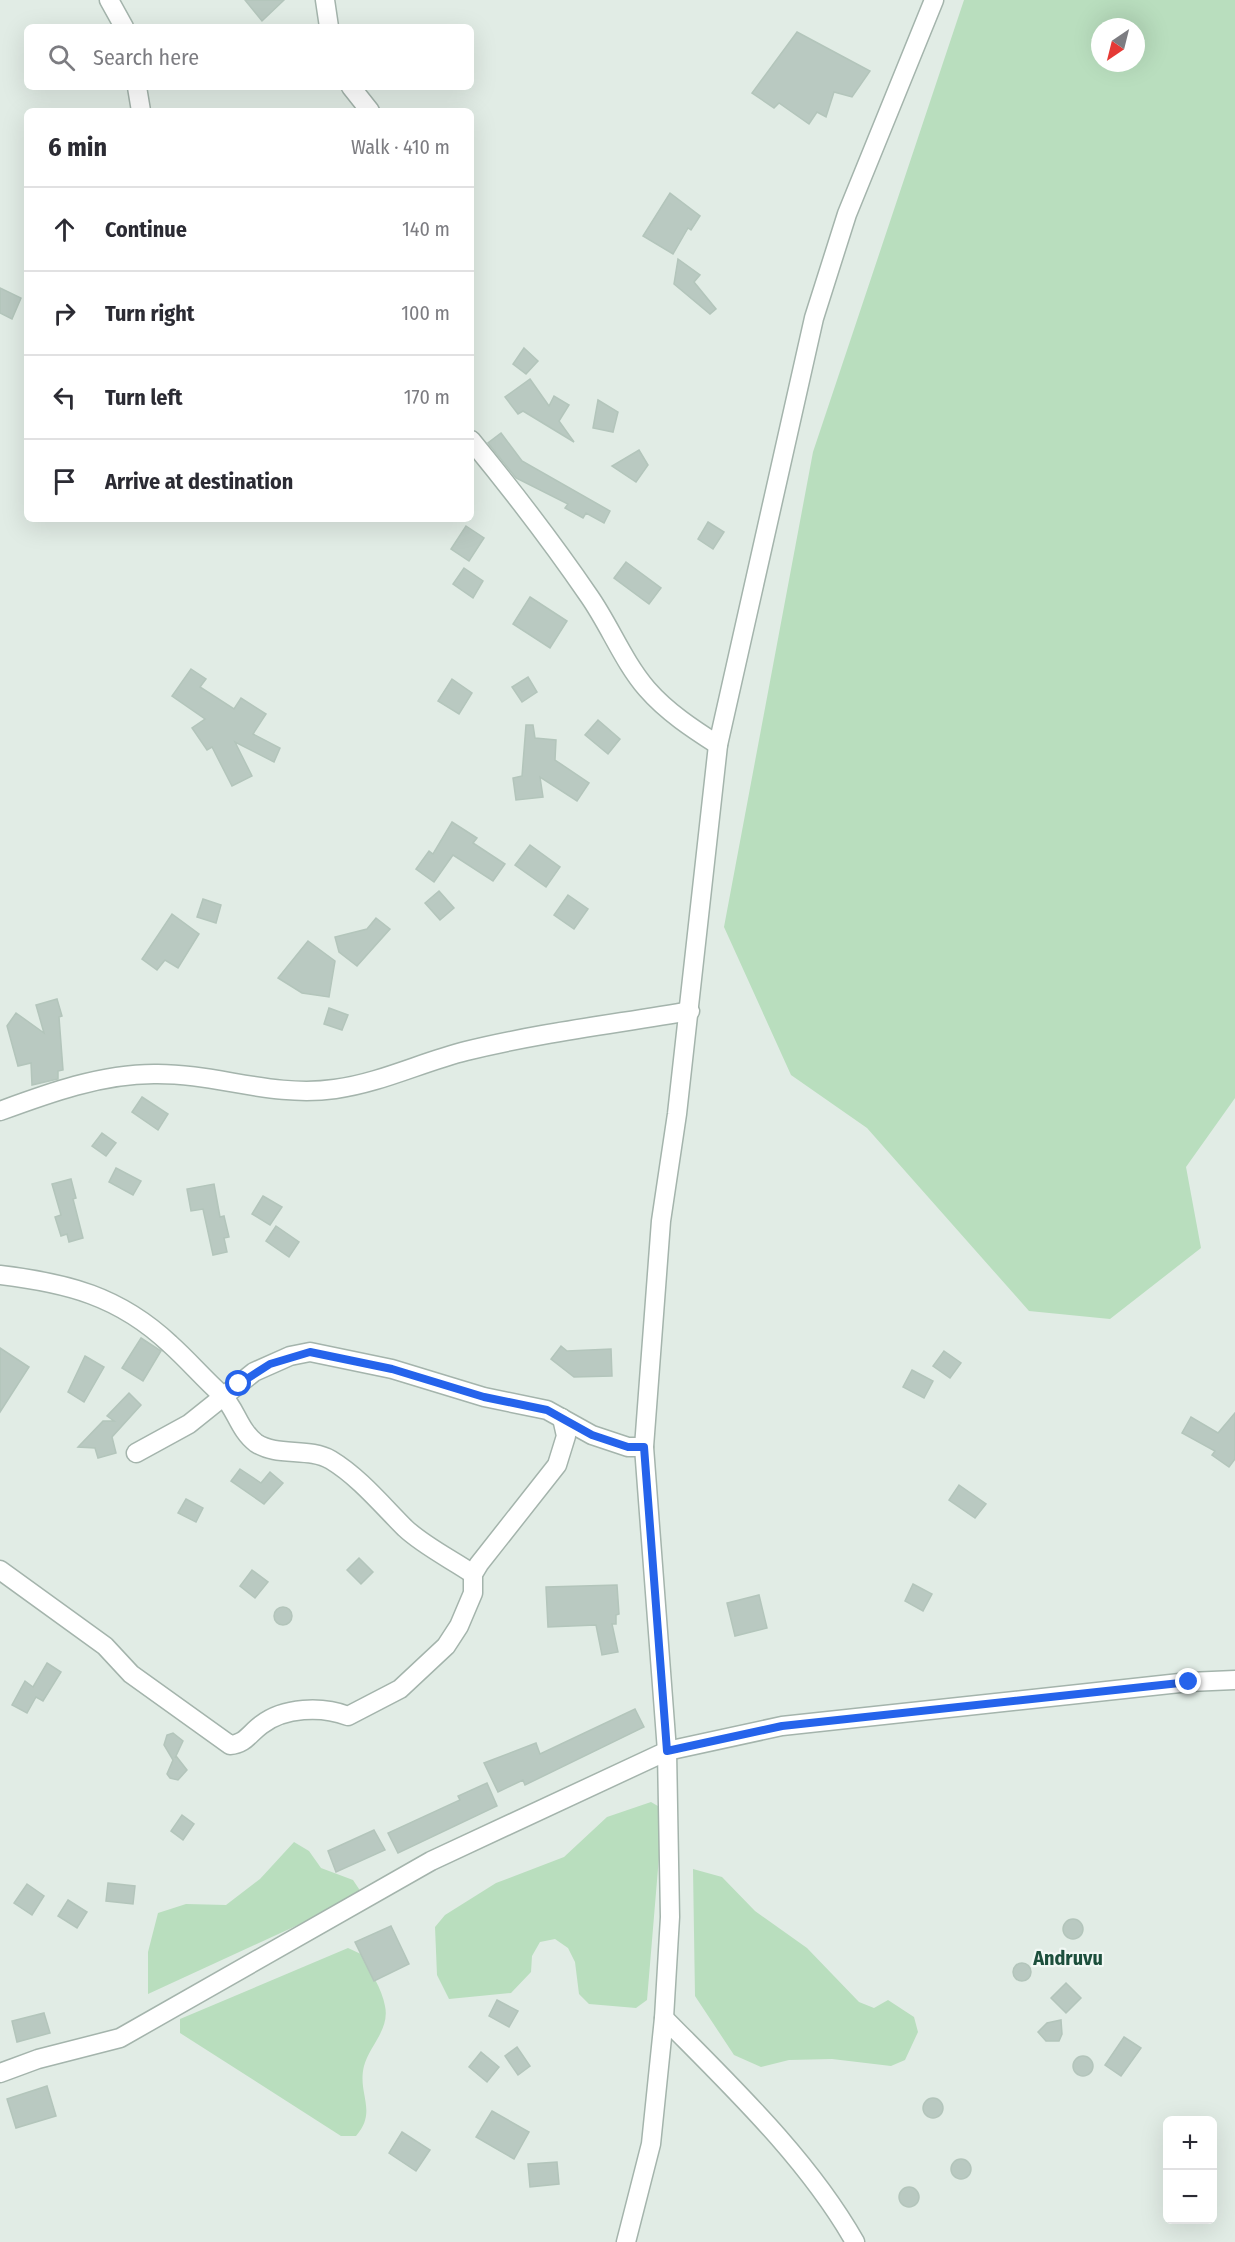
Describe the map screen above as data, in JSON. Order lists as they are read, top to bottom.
{
  "districts": ["Andruvu"],
  "north": "bottom left",
  "page": {
    "search": "Search here",
    "heading": ["6 min", "Walk · 410 m"],
    "list": [
      ["Continue", "140 m"],
      ["Turn right", "100 m"],
      ["Turn left", "170 m"],
      "Arrive at destination"
    ],
    "map_buttons": ["+", "−"]
  }
}
